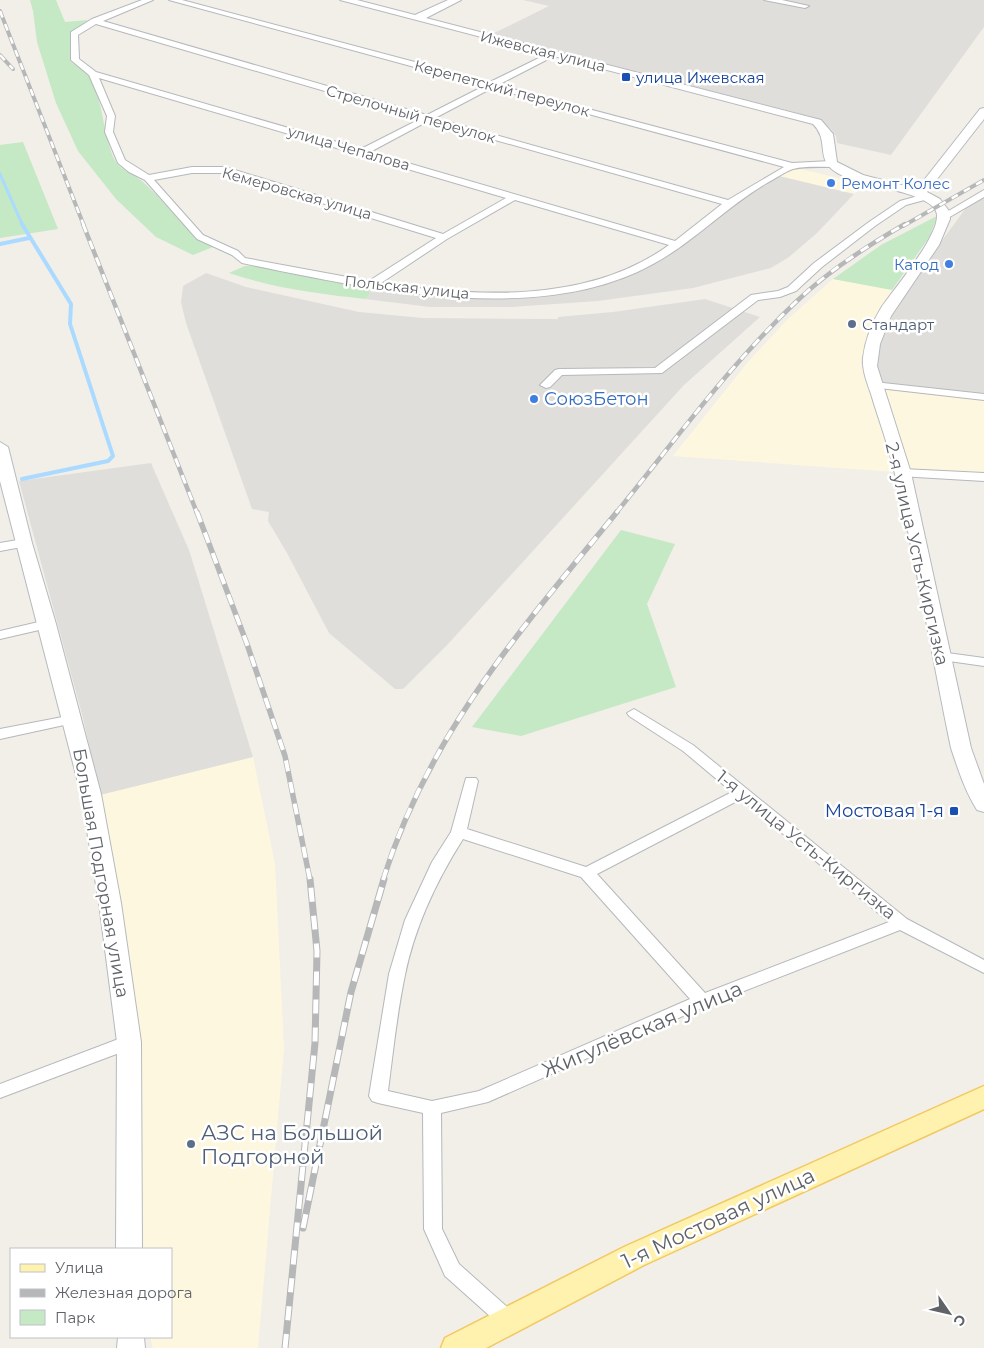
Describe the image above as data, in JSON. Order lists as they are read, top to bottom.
{
  "streets": {
    "main road": [
      "Ижевская улица",
      "2-я улица Усть-Киргизка",
      "Большая Подгорная улица",
      "1-я Мостовая улица"
    ],
    "street": [
      "Керепетский переулок",
      "Стрелочный переулок",
      "улица Чепалова",
      "Кемеровская улица",
      "Польская улица",
      "1-я улица Усть-Киргизка",
      "Жигулёвская улица"
    ]
  },
  "crossings": [
    ["Ижевская улица", "Керепетский переулок"],
    ["Керепетский переулок", "Польская улица"],
    ["Стрелочный переулок", "улица Чепалова"],
    ["Стрелочный переулок", "Польская улица"],
    ["улица Чепалова", "Польская улица"],
    ["Кемеровская улица", "Польская улица"],
    ["1-я улица Усть-Киргизка", "Жигулёвская улица"]
  ],
  "places": {
    "transit": ["улица Ижевская", "Мостовая 1-я"],
    "other": [
      "Ремонт Колес",
      "Катод",
      "Стандарт",
      "СоюзБетон",
      "АЗС на Большой Подгорной"
    ]
  },
  "legend": ["Улица", "Железная дорога", "Парк"],
  "north": "bottom right"
}
